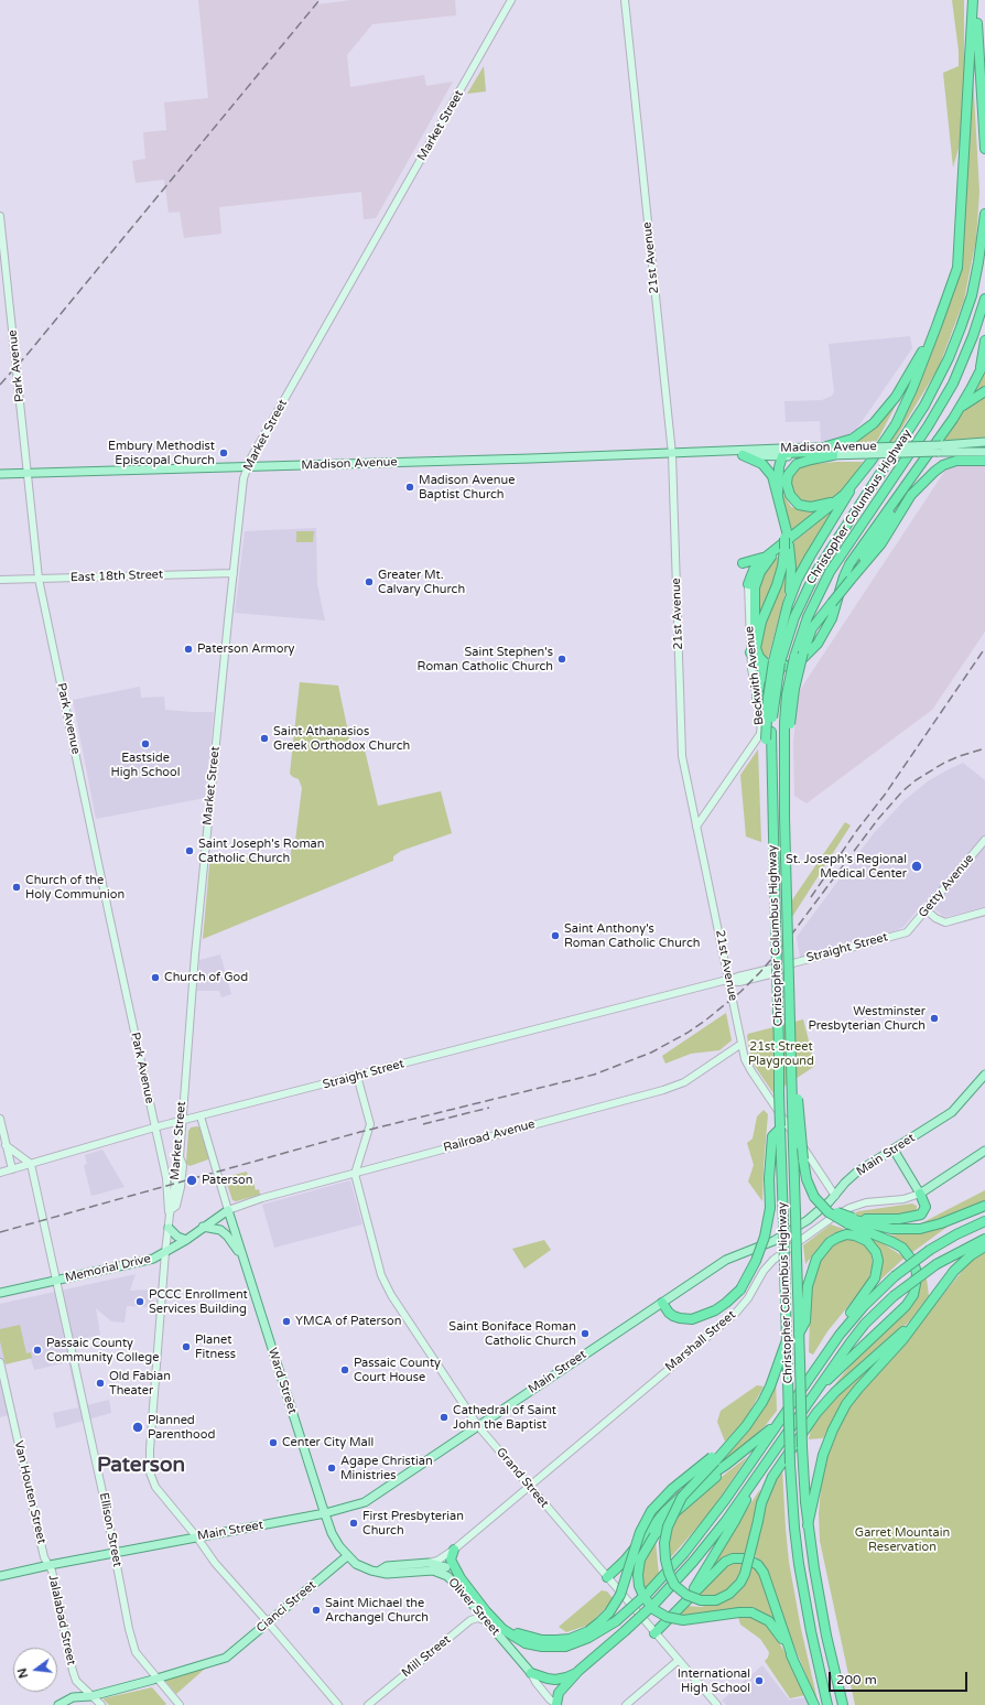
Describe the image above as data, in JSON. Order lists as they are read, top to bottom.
{
  "streets": {
    "highway": ["Christopher Columbus Highway"],
    "main road": [
      "Madison Avenue",
      "Main Street",
      "Memorial Drive",
      "Marshall Street",
      "Ward Street",
      "Cianci Street",
      "Oliver Street"
    ],
    "street": [
      "Market Street",
      "21st Avenue",
      "Park Avenue",
      "East 18th Street",
      "Beckwith Avenue",
      "Getty Avenue",
      "Straight Street",
      "Railroad Avenue",
      "Grand Street",
      "Van Houten Street",
      "Ellison Street",
      "Jalalabad Street",
      "Mill Street"
    ]
  },
  "crossings": [
    ["Market Street", "Park Avenue"],
    ["Market Street", "Madison Avenue"],
    ["Market Street", "East 18th Street"],
    ["Market Street", "Straight Street"],
    ["Market Street", "Main Street"],
    ["Market Street", "Memorial Drive"],
    ["Market Street", "Cianci Street"],
    ["21st Avenue", "Madison Avenue"],
    ["21st Avenue", "Beckwith Avenue"],
    ["21st Avenue", "Straight Street"],
    ["21st Avenue", "Railroad Avenue"],
    ["21st Avenue", "Main Street"],
    ["Park Avenue", "Madison Avenue"],
    ["Park Avenue", "East 18th Street"],
    ["Park Avenue", "Straight Street"],
    ["Getty Avenue", "Straight Street"],
    ["Straight Street", "Ward Street"],
    ["Straight Street", "Ellison Street"],
    ["Railroad Avenue", "Memorial Drive"],
    ["Railroad Avenue", "Ward Street"],
    ["Railroad Avenue", "Grand Street"],
    ["Main Street", "Ward Street"],
    ["Main Street", "Grand Street"],
    ["Main Street", "Van Houten Street"],
    ["Main Street", "Ellison Street"],
    ["Main Street", "Jalalabad Street"],
    ["Memorial Drive", "Ward Street"],
    ["Memorial Drive", "Ellison Street"],
    ["Marshall Street", "Grand Street"],
    ["Marshall Street", "Oliver Street"],
    ["Ward Street", "Cianci Street"],
    ["Ward Street", "Oliver Street"],
    ["Van Houten Street", "Jalalabad Street"],
    ["Ellison Street", "Cianci Street"],
    ["Oliver Street", "Mill Street"]
  ],
  "districts": ["Paterson"],
  "parks": ["21st Street Playground", "Garret Mountain Reservation"],
  "places": [
    "Embury Methodist Episcopal Church",
    "Madison Avenue Baptist Church",
    "Greater Mt. Calvary Church",
    "Paterson Armory",
    "Saint Stephen's Roman Catholic Church",
    "Saint Athanasios Greek Orthodox Church",
    "Eastside High School",
    "Saint Joseph's Roman Catholic Church",
    "St. Joseph’s Regional Medical Center",
    "Church of the Holy Communion",
    "Saint Anthony's Roman Catholic Church",
    "Church of God",
    "Westminster Presbyterian Church",
    "Paterson",
    "PCCC Enrollment Services Building",
    "YMCA of Paterson",
    "Saint Boniface Roman Catholic Church",
    "Planet Fitness",
    "Passaic County Community College",
    "Passaic County Court House",
    "Old Fabian Theater",
    "Cathedral of Saint John the Baptist",
    "Planned Parenthood",
    "Center City Mall",
    "Agape Christian Ministries",
    "First Presbyterian Church",
    "Saint Michael the Archangel Church",
    "International High School"
  ],
  "scale_bar": "200 m",
  "north": "left"
}
